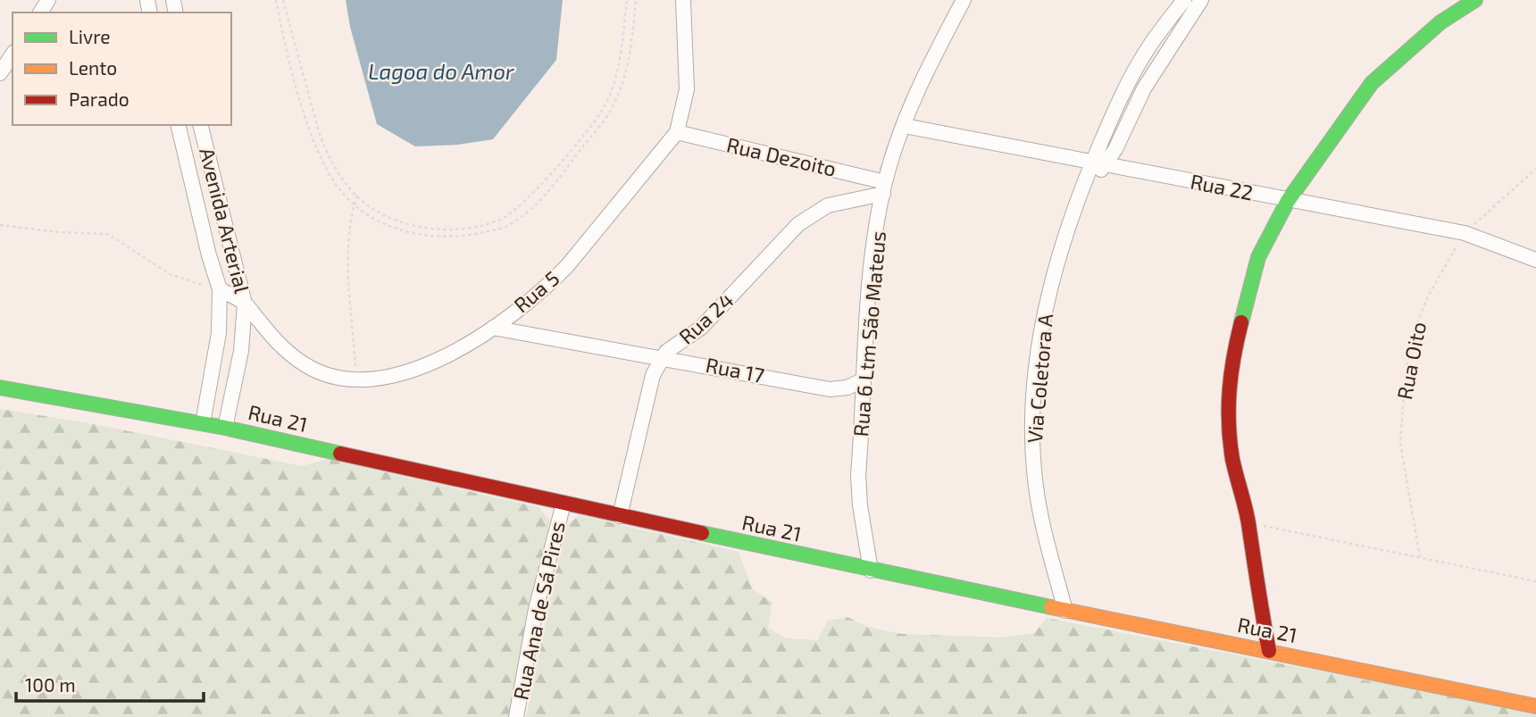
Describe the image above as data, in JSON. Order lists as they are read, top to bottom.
{
  "streets": {
    "street": [
      "Rua Dezoito",
      "Rua 22",
      "Avenida Arterial",
      "Rua 5",
      "Rua 24",
      "Rua 6 Ltm São Mateus",
      "Rua 17",
      "Via Coletora A",
      "Rua 21",
      "Rua Ana de Sá Pires"
    ],
    "path": ["Rua Oito"]
  },
  "crossings": [
    ["Rua Dezoito", "Rua 5"],
    ["Rua Dezoito", "Rua 24"],
    ["Rua Dezoito", "Rua 6 Ltm São Mateus"],
    ["Rua 22", "Rua 6 Ltm São Mateus"],
    ["Rua 22", "Rua Oito"],
    ["Rua 22", "Via Coletora A"],
    ["Avenida Arterial", "Rua 5"],
    ["Avenida Arterial", "Rua 21"],
    ["Rua 5", "Rua 17"],
    ["Rua 24", "Rua 6 Ltm São Mateus"],
    ["Rua 24", "Rua 17"],
    ["Rua 24", "Rua 21"],
    ["Rua 6 Ltm São Mateus", "Rua 17"],
    ["Rua 6 Ltm São Mateus", "Rua 21"],
    ["Via Coletora A", "Rua 21"],
    ["Rua 21", "Rua Ana de Sá Pires"]
  ],
  "water": ["Lagoa do Amor"],
  "legend": ["Livre", "Lento", "Parado"],
  "scale_bar": "100 m"
}
